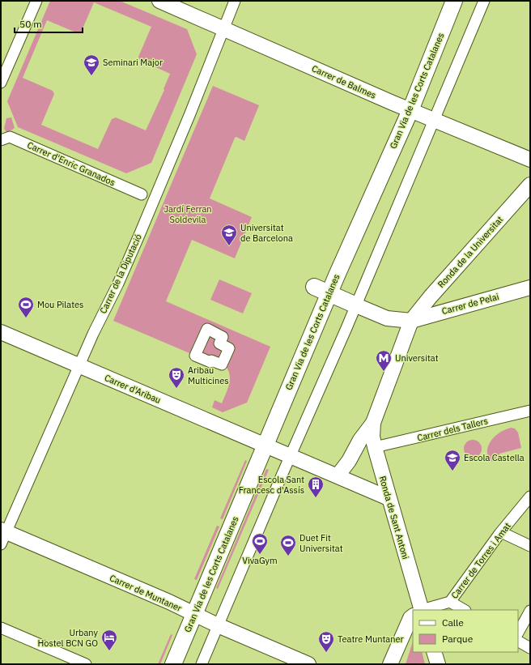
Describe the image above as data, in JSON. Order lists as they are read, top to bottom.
{
  "streets": {
    "main road": [
      "Carrer de Balmes",
      "Gran Via de les Corts Catalanes",
      "Ronda de la Universitat",
      "Carrer de Pelai",
      "Carrer d'Aribau",
      "Ronda de Sant Antoni",
      "Carrer de Muntaner"
    ],
    "street": [
      "Carrer d'Enric Granados",
      "Carrer de la Diputació",
      "Carrer dels Tallers",
      "Carrer de Torres i Amat"
    ]
  },
  "crossings": [
    ["Carrer de Balmes", "Gran Via de les Corts Catalanes"],
    ["Carrer de Balmes", "Carrer de la Diputació"],
    ["Gran Via de les Corts Catalanes", "Carrer d'Aribau"],
    ["Gran Via de les Corts Catalanes", "Carrer de Muntaner"],
    ["Ronda de la Universitat", "Carrer de Pelai"],
    ["Ronda de la Universitat", "Ronda de Sant Antoni"],
    ["Carrer de la Diputació", "Carrer d'Aribau"],
    ["Carrer de la Diputació", "Carrer de Muntaner"],
    ["Carrer d'Aribau", "Ronda de Sant Antoni"],
    ["Carrer dels Tallers", "Ronda de Sant Antoni"]
  ],
  "parks": ["Jardí Ferran Soldevila"],
  "places": {
    "school or university": ["Seminari Major", "Universitat de Barcelona", "Escola Castella"],
    "sports": ["Mou Pilates", "VivaGym", "Duet Fit Universitat"],
    "metro station": ["Universitat"],
    "theatre": ["Aribau Multicines", "Teatre Muntaner"],
    "building": ["Escola Sant Francesc d'Assís"],
    "hotel": ["Urbany Hostel BCN GO"]
  },
  "legend": ["Calle", "Parque"],
  "scale_bar": "50 m"
}
